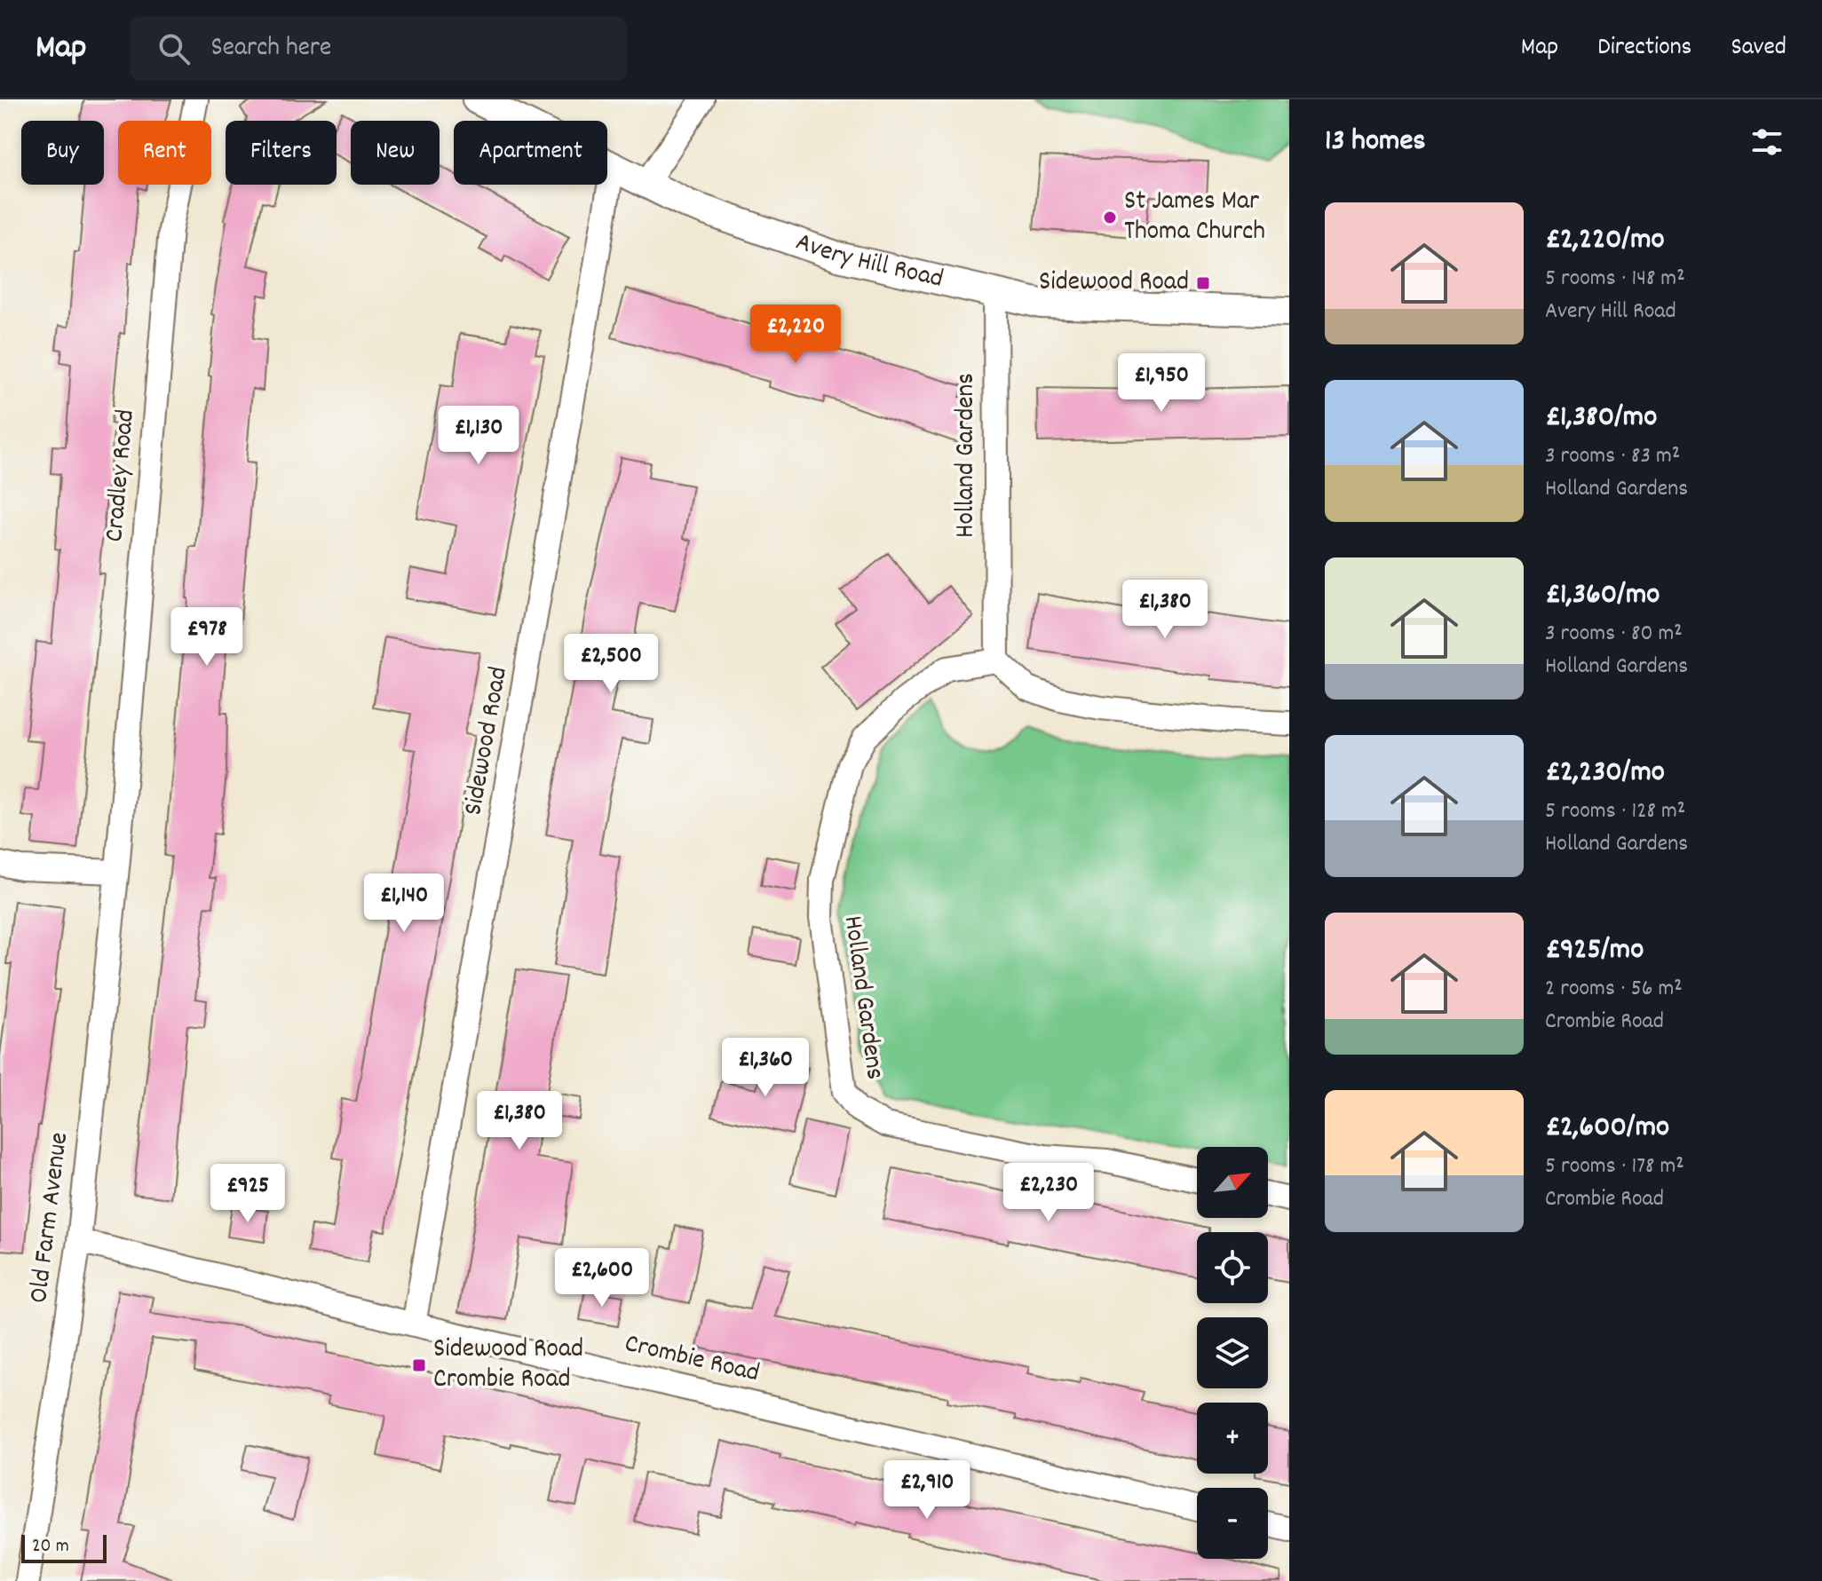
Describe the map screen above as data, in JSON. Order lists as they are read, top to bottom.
{
  "streets": {
    "street": [
      "Avery Hill Road",
      "Holland Gardens",
      "Cradley Road",
      "Sidewood Road",
      "Old Farm Avenue",
      "Crombie Road"
    ]
  },
  "crossings": [
    ["Avery Hill Road", "Holland Gardens"],
    ["Avery Hill Road", "Sidewood Road"],
    ["Cradley Road", "Old Farm Avenue"],
    ["Sidewood Road", "Crombie Road"],
    ["Old Farm Avenue", "Crombie Road"]
  ],
  "places": {
    "other": ["St James Mar Thoma Church"],
    "transit": ["Sidewood Road", "Sidewood Road Crombie Road"]
  },
  "scale_bar": "20 m",
  "north": "top right",
  "page": {
    "header": "Map",
    "search": "Search here",
    "nav": ["Map", "Directions", "Saved"],
    "heading": "13 homes",
    "chip": [
      "Buy",
      "Rent",
      "Filters",
      "New",
      "Apartment"
    ],
    "list": [
      {
        "name": "£2,220/mo",
        "note": "5 rooms · 148 m² · Avery Hill Road"
      },
      {
        "name": "£1,380/mo",
        "note": "3 rooms · 83 m² · Holland Gardens"
      },
      {
        "name": "£1,360/mo",
        "note": "3 rooms · 80 m² · Holland Gardens"
      },
      {
        "name": "£2,230/mo",
        "note": "5 rooms · 128 m² · Holland Gardens"
      },
      {
        "name": "£925/mo",
        "note": "2 rooms · 56 m² · Crombie Road"
      },
      {
        "name": "£2,600/mo",
        "note": "5 rooms · 178 m² · Crombie Road"
      }
    ],
    "price": [
      "£2,220",
      "£1,950",
      "£1,130",
      "£1,380",
      "£978",
      "£2,500",
      "£1,140",
      "£1,360",
      "£1,380",
      "£2,230",
      "£925",
      "£2,600",
      "£2,910"
    ],
    "map_buttons": ["+", "−"],
    "scale": "20 m"
  }
}
